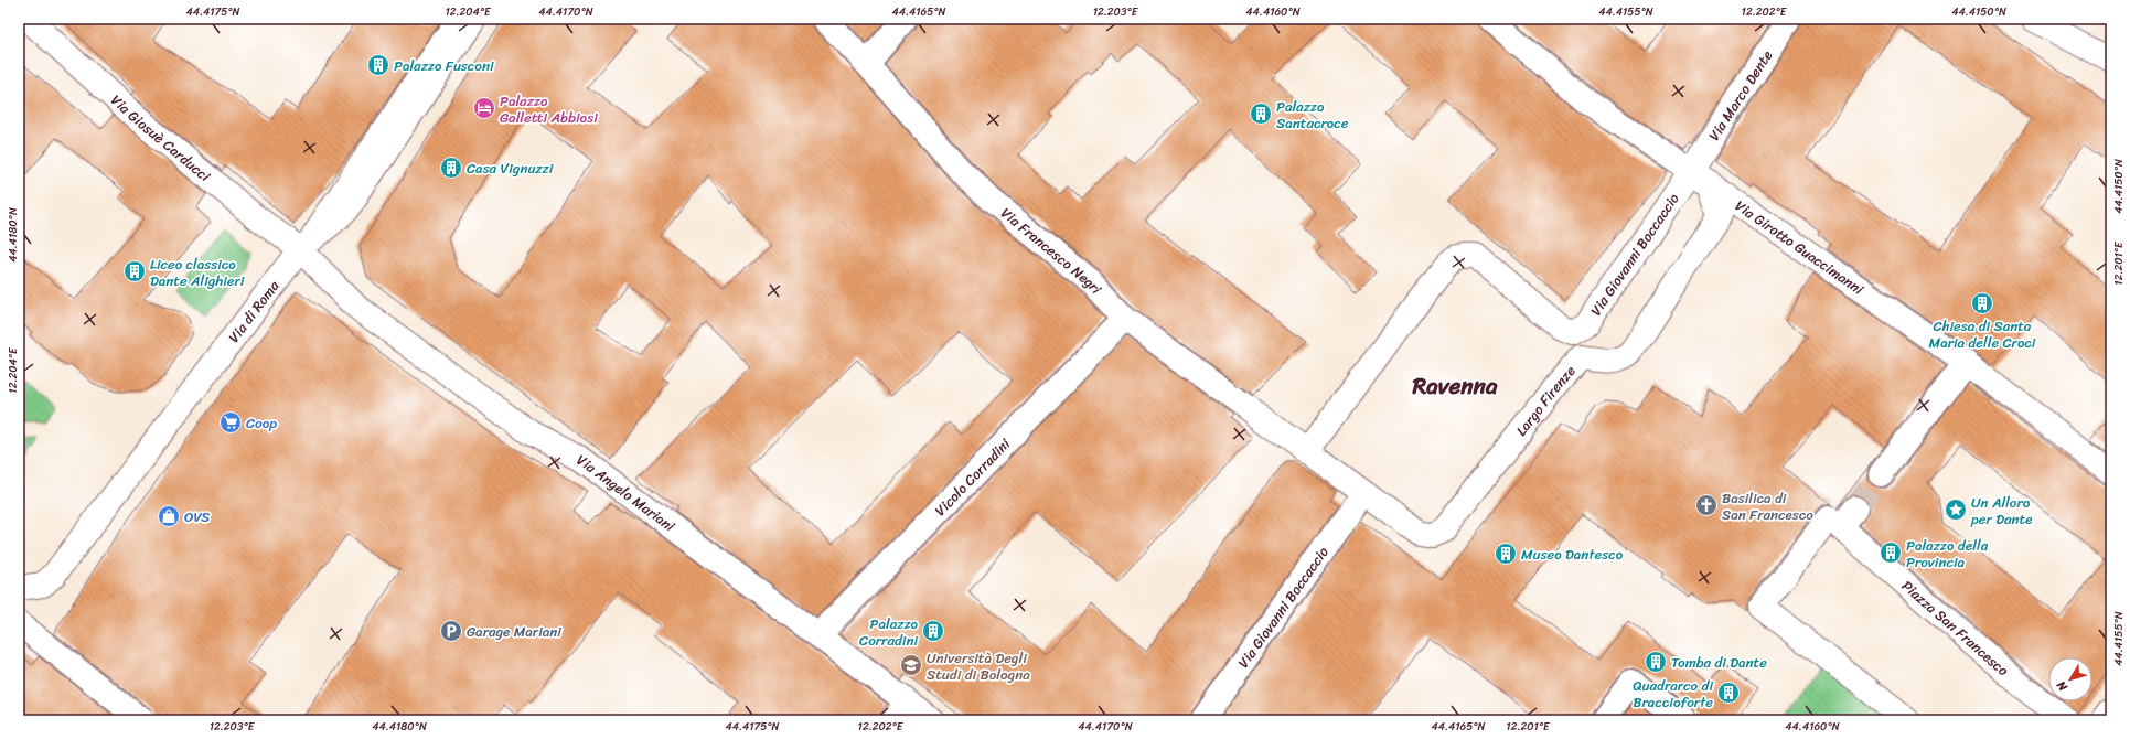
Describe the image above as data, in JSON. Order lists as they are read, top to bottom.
{
  "streets": {
    "street": [
      "Via Marco Dente",
      "Via Giosuè Carducci",
      "Via Girotto Guaccimanni",
      "Via Francesco Negri",
      "Via Giovanni Boccaccio",
      "Via di Roma",
      "Largo Firenze",
      "Vicolo Corradini",
      "Via Angelo Mariani",
      "Piazza San Francesco"
    ]
  },
  "crossings": [
    ["Via Marco Dente", "Via Girotto Guaccimanni"],
    ["Via Marco Dente", "Via Giovanni Boccaccio"],
    ["Via Giosuè Carducci", "Via di Roma"],
    ["Via Giosuè Carducci", "Via Angelo Mariani"],
    ["Via Girotto Guaccimanni", "Via Giovanni Boccaccio"],
    ["Via Francesco Negri", "Largo Firenze"],
    ["Via Francesco Negri", "Vicolo Corradini"],
    ["Via Giovanni Boccaccio", "Largo Firenze"],
    ["Via di Roma", "Via Angelo Mariani"],
    ["Vicolo Corradini", "Via Angelo Mariani"]
  ],
  "districts": ["Ravenna"],
  "places": {
    "building": [
      "Palazzo Fusconi",
      "Palazzo Santacroce",
      "Casa Vignuzzi",
      "Liceo classico Dante Alighieri",
      "Chiesa di Santa Maria delle Croci",
      "Palazzo della Provincia",
      "Museo Dantesco",
      "Palazzo Corradini",
      "Tomba di Dante",
      "Quadrarco di Braccioforte"
    ],
    "hotel": ["Palazzo Galletti Abbiosi"],
    "supermarket": ["Coop"],
    "church": ["Basilica di San Francesco"],
    "place": ["Un Alloro per Dante"],
    "shop": ["OVS"],
    "parking": ["Garage Mariani"],
    "school or university": ["Università Degli Studi di Bologna"]
  },
  "north": "bottom left",
  "coordinates": [
    "44.4175°N",
    "12.204°E",
    "44.4170°N",
    "44.4165°N",
    "12.203°E",
    "44.4160°N",
    "44.4155°N",
    "12.202°E",
    "44.4150°N",
    "44.4180°N",
    "12.201°E"
  ]
}
